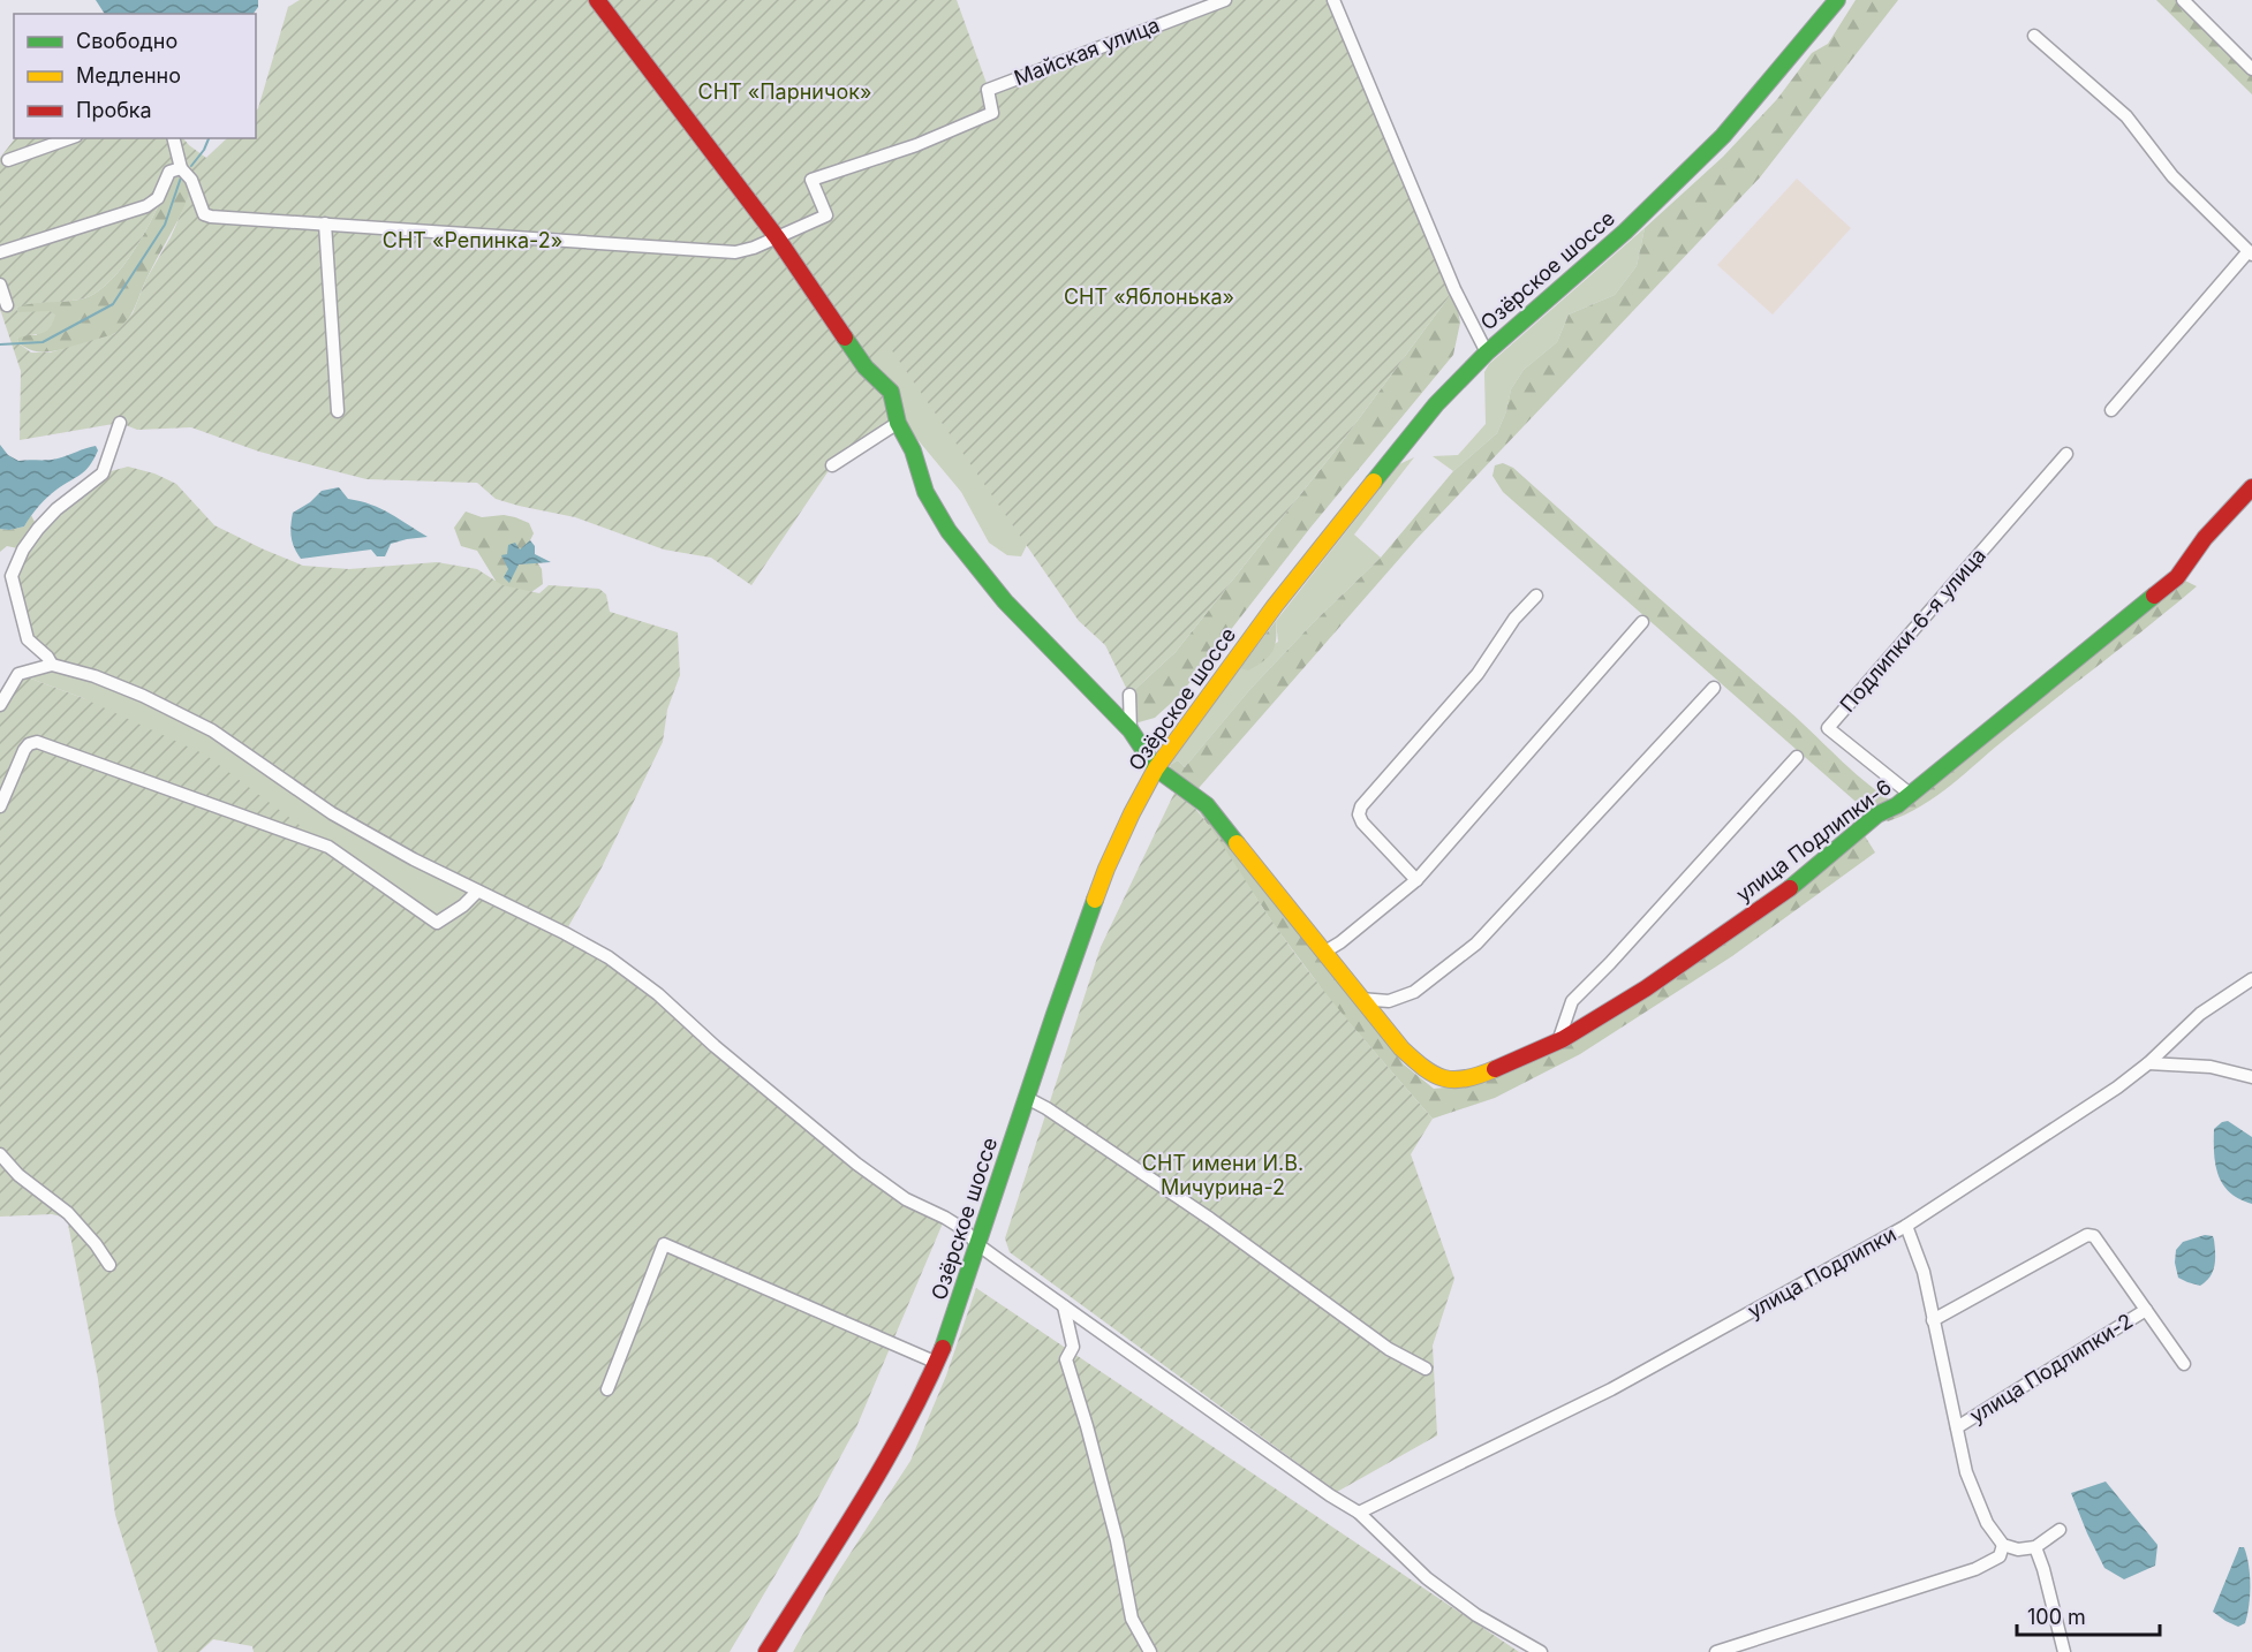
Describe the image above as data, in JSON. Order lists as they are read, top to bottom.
{
  "streets": {
    "street": [
      "Майская улица",
      "Озёрское шоссе",
      "Подлипки-6-я улица",
      "улица Подлипки-6",
      "улица Подлипки",
      "улица Подлипки-2"
    ]
  },
  "crossings": [
    ["Озёрское шоссе", "улица Подлипки-6"],
    ["Подлипки-6-я улица", "улица Подлипки-6"],
    ["улица Подлипки", "улица Подлипки-2"]
  ],
  "parks": [
    "СНТ «Парничок»",
    "СНТ «Репинка-2»",
    "СНТ «Яблонька»",
    "СНТ имени И.В. Мичурина-2"
  ],
  "legend": ["Свободно", "Медленно", "Пробка"],
  "scale_bar": "100 m"
}
